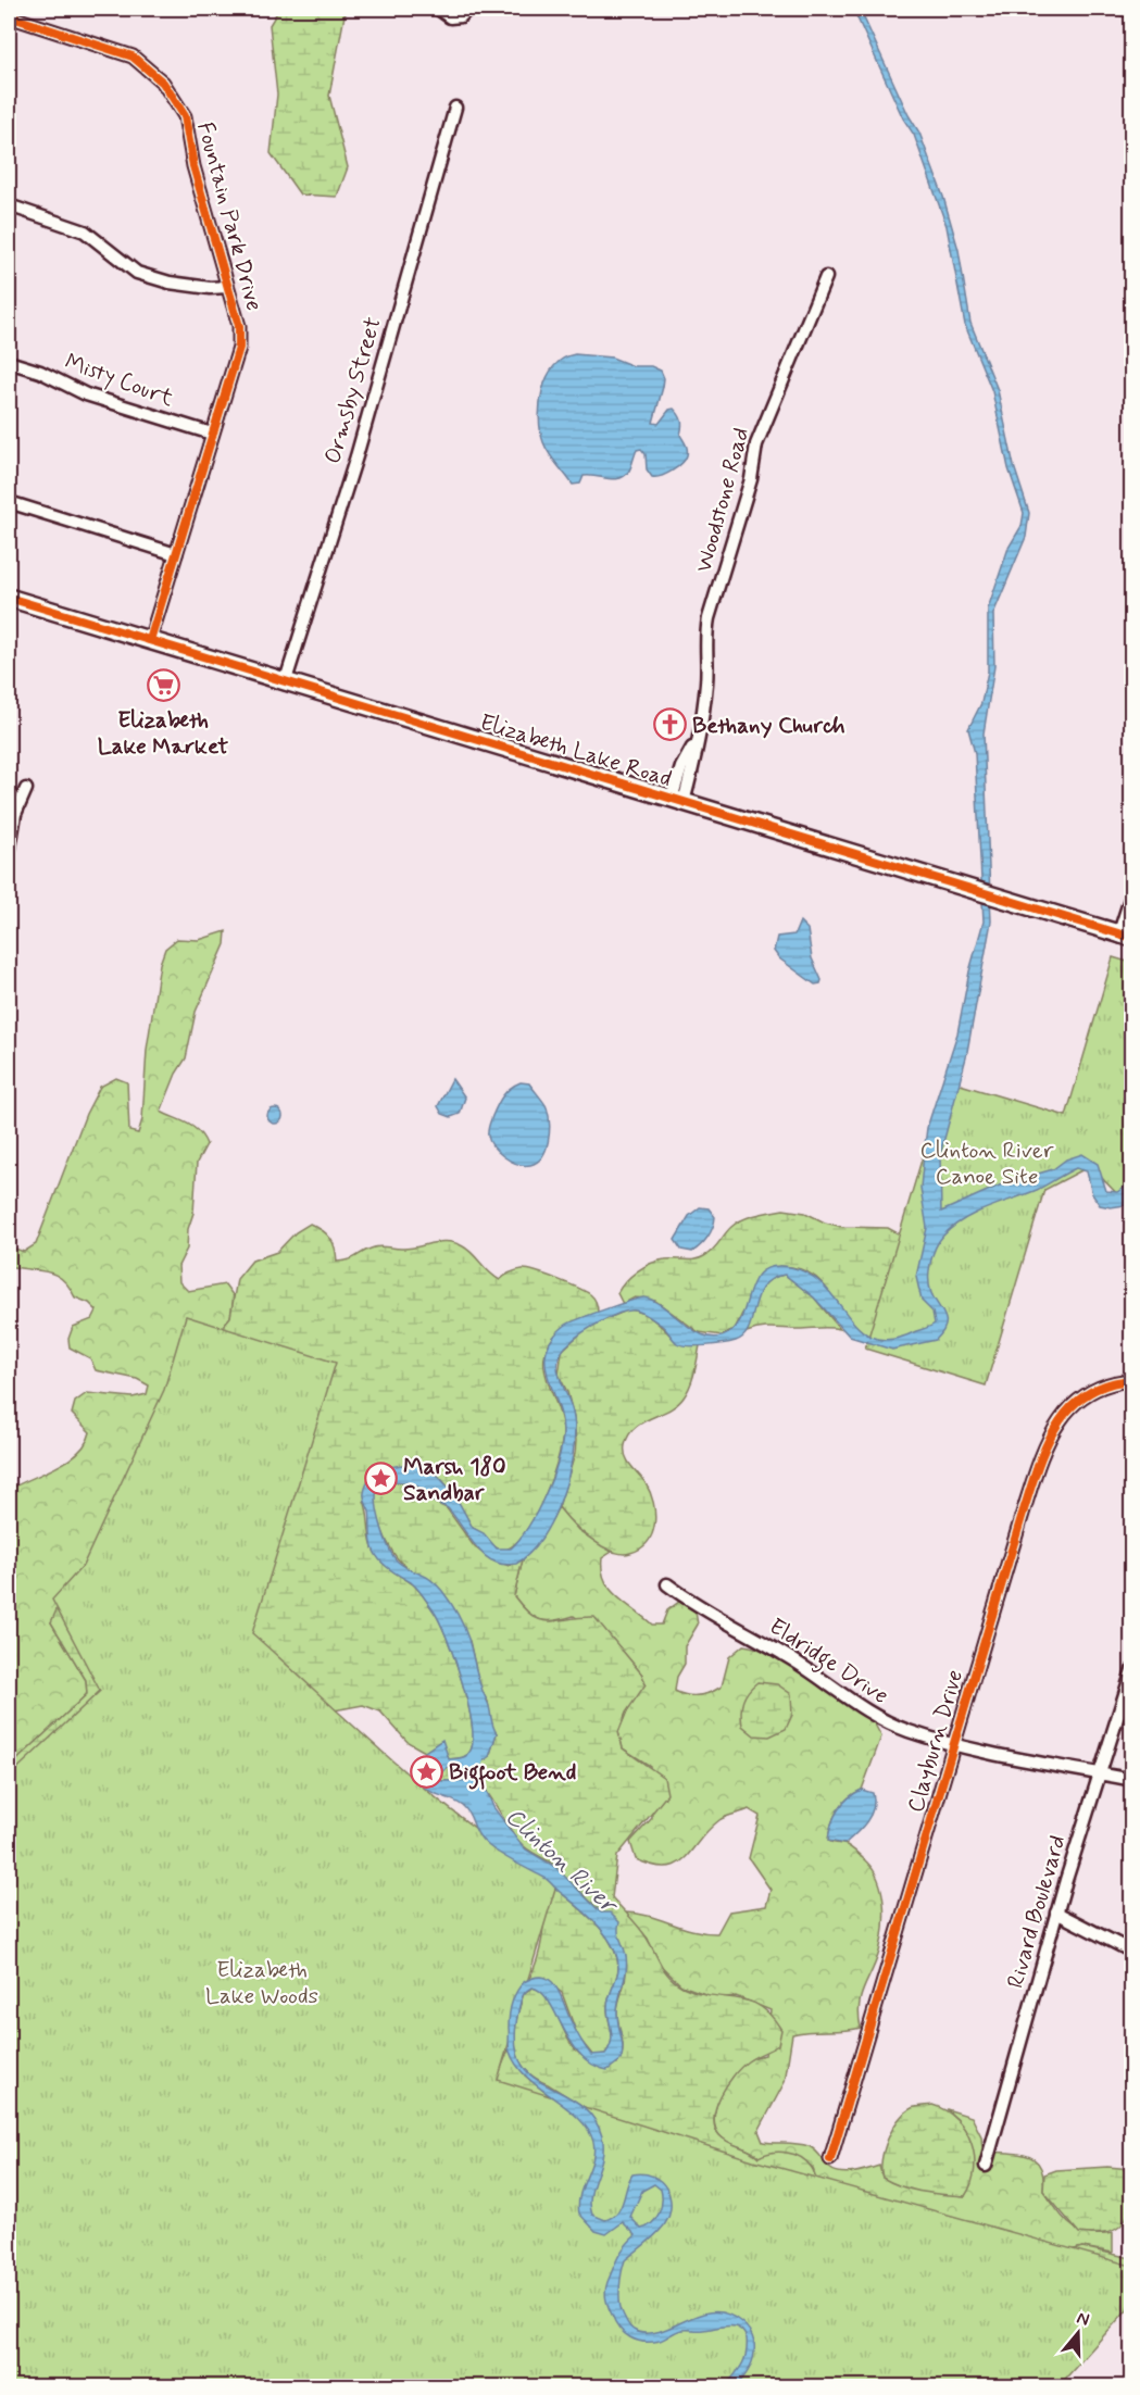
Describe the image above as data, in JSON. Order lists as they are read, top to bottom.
{
  "streets": {
    "street": [
      "Fountain Park Drive",
      "Misty Court",
      "Ormsby Street",
      "Woodstone Road",
      "Elizabeth Lake Road",
      "Eldridge Drive",
      "Clayburn Drive",
      "Rivard Boulevard"
    ]
  },
  "crossings": [
    ["Fountain Park Drive", "Misty Court"],
    ["Fountain Park Drive", "Elizabeth Lake Road"],
    ["Ormsby Street", "Elizabeth Lake Road"],
    ["Woodstone Road", "Elizabeth Lake Road"],
    ["Eldridge Drive", "Clayburn Drive"],
    ["Eldridge Drive", "Rivard Boulevard"]
  ],
  "water": ["Clinton River"],
  "parks": ["Clinton River Canoe Site", "Elizabeth Lake Woods"],
  "places": {
    "supermarket": ["Elizabeth Lake Market"],
    "church": ["Bethany Church"],
    "place": ["Marsh 180 Sandbar", "Bigfoot Bend"]
  },
  "north": "top"
}
